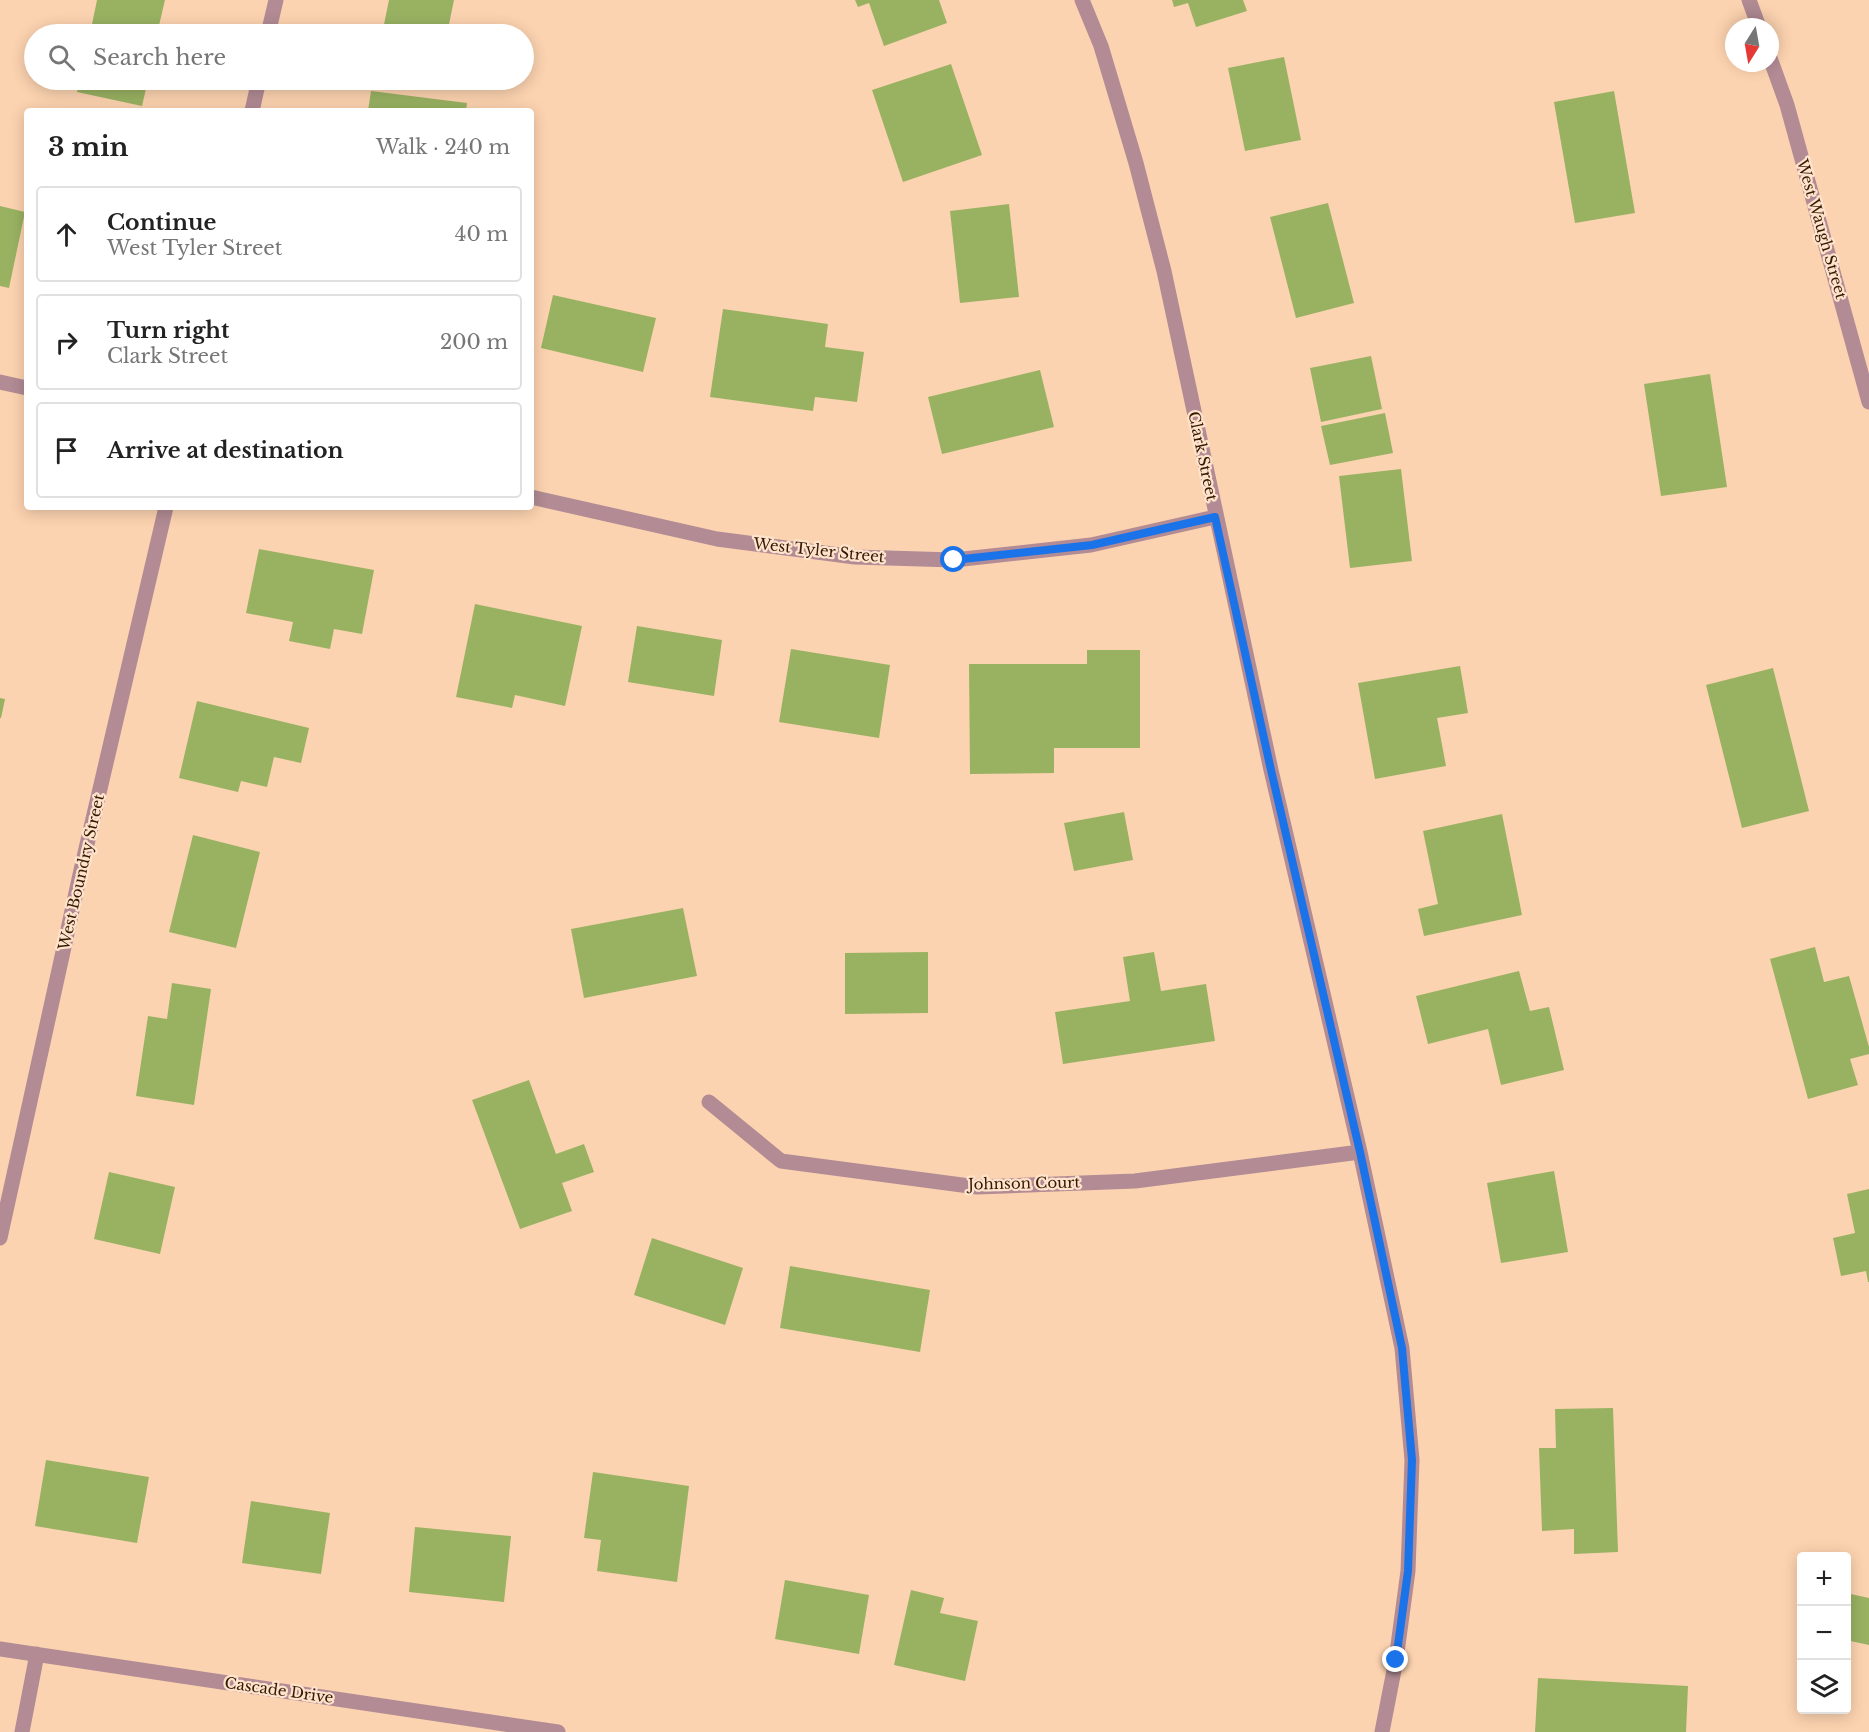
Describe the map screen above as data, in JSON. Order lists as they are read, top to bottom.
{
  "streets": {
    "street": [
      "West Waugh Street",
      "Clark Street",
      "West Tyler Street",
      "West Boundry Street",
      "Johnson Court",
      "Cascade Drive"
    ]
  },
  "crossings": [
    ["Clark Street", "West Tyler Street"],
    ["Clark Street", "Johnson Court"]
  ],
  "north": "bottom",
  "page": {
    "search": "Search here",
    "heading": ["3 min", "Walk · 240 m"],
    "list": [
      ["Continue", "West Tyler Street", "40 m"],
      ["Turn right", "Clark Street", "200 m"],
      "Arrive at destination"
    ],
    "map_buttons": ["+", "−"]
  }
}
